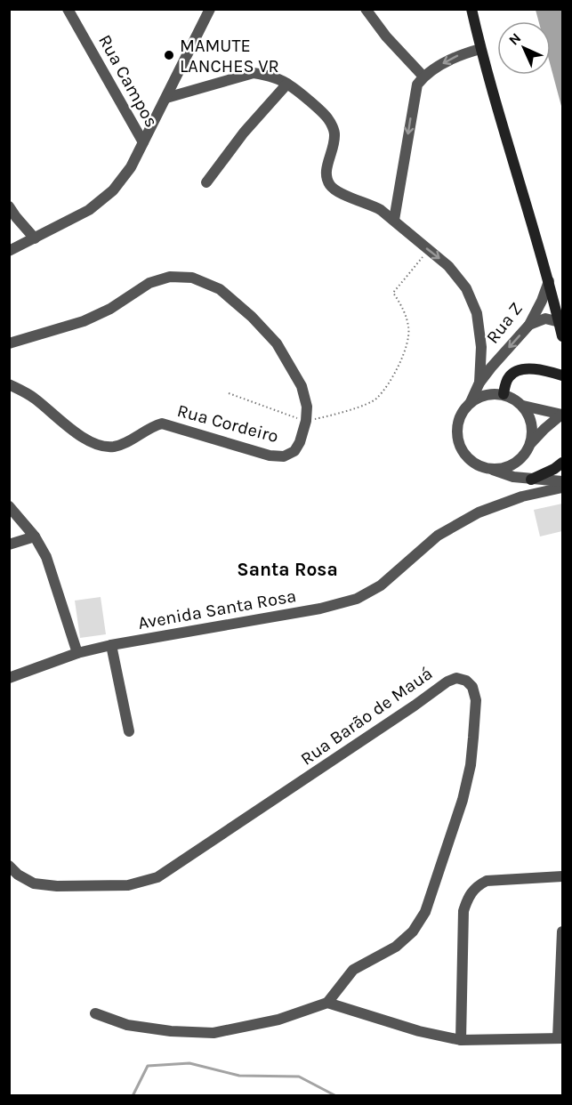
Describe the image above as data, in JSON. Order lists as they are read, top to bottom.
{
  "streets": {
    "street": [
      "Rua Campos",
      "Rua Z",
      "Rua Cordeiro",
      "Avenida Santa Rosa",
      "Rua Barão de Mauá"
    ]
  },
  "districts": ["Santa Rosa"],
  "places": ["MAMUTE LANCHES VR"],
  "north": "top left"
}
